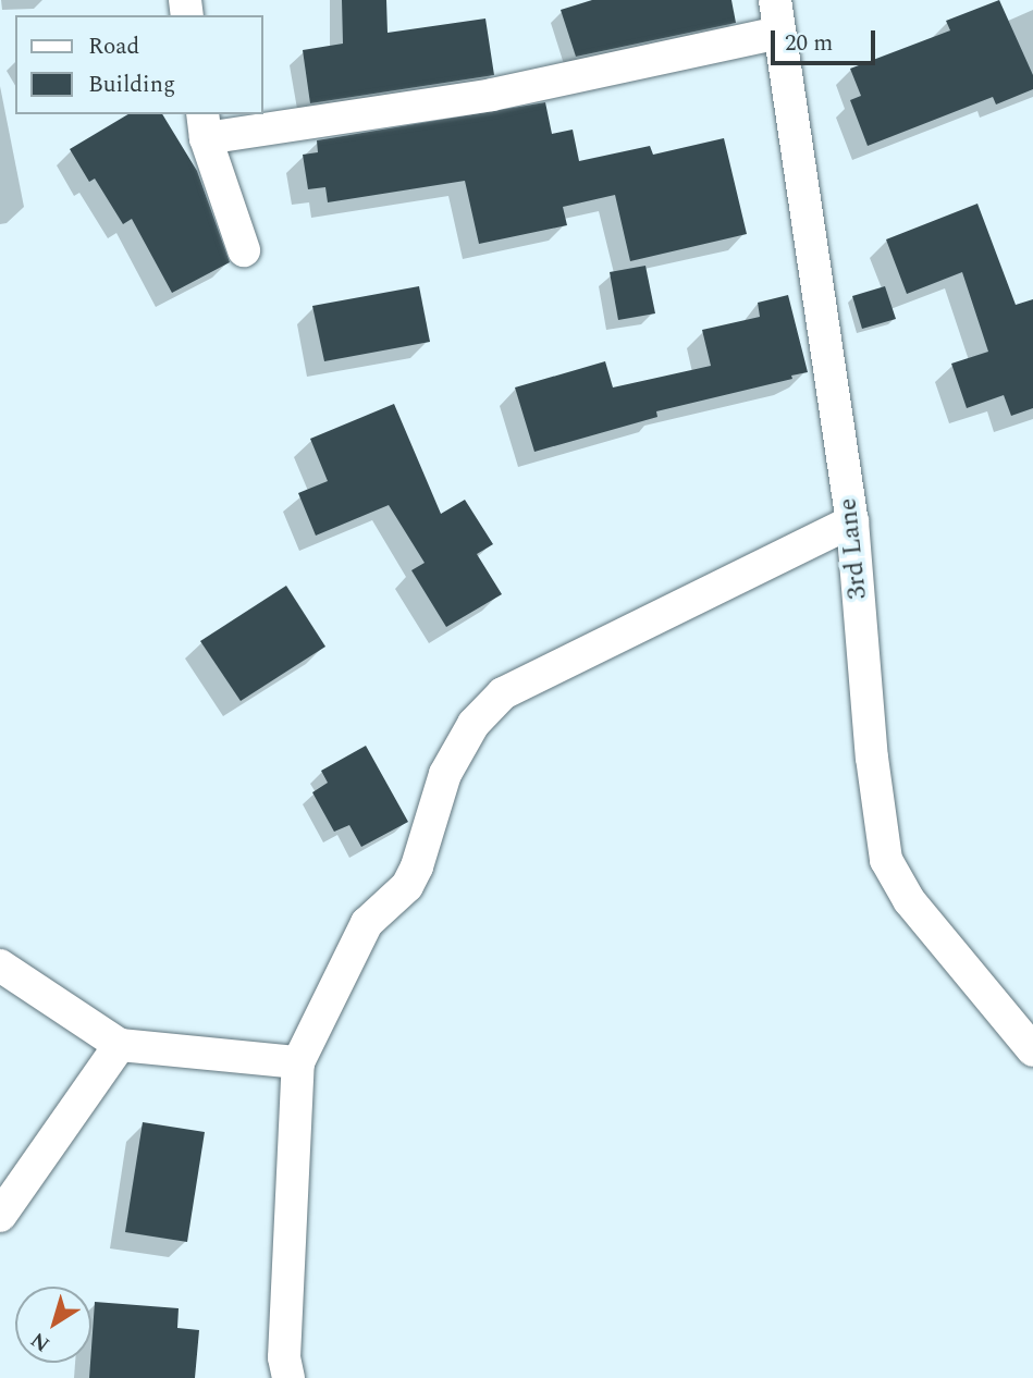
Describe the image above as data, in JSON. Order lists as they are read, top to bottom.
{
  "streets": {
    "street": ["3rd Lane"]
  },
  "legend": ["Road", "Building"],
  "scale_bar": "20 m",
  "north": "bottom left"
}
